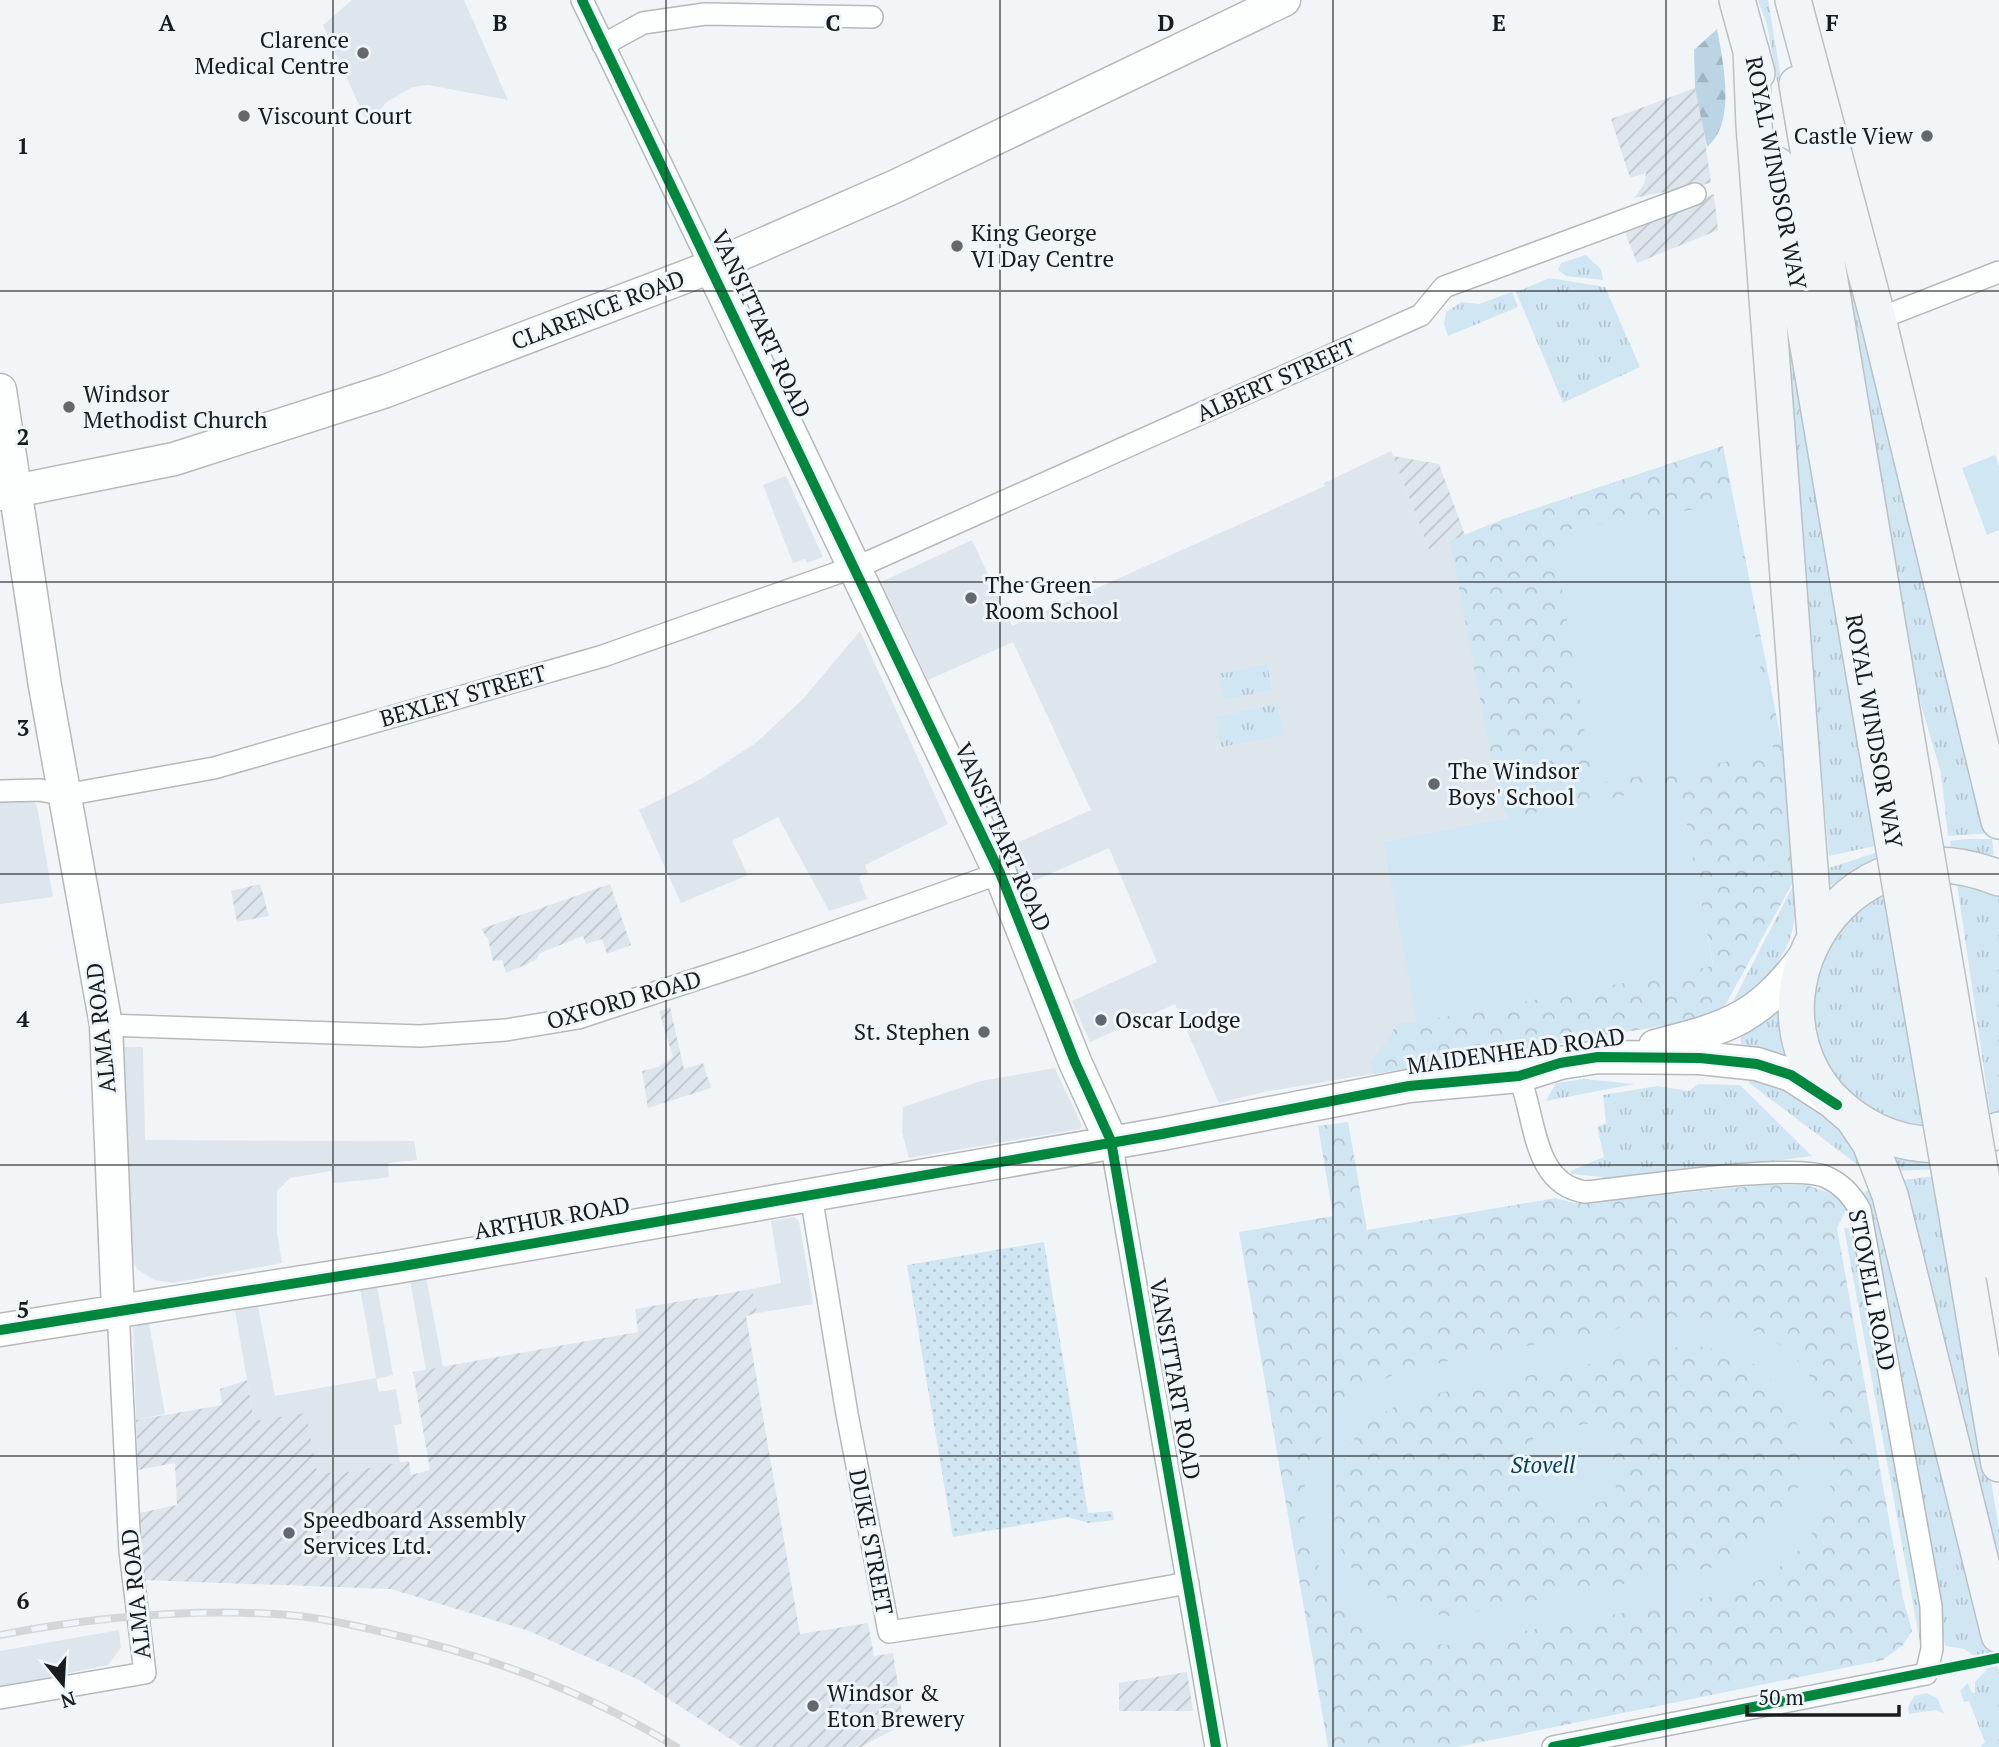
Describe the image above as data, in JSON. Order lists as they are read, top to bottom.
{
  "streets": {
    "main road": ["ROYAL WINDSOR WAY"],
    "street": [
      "CLARENCE ROAD",
      "VANSITTART ROAD",
      "ALBERT STREET",
      "BEXLEY STREET",
      "OXFORD ROAD",
      "ALMA ROAD",
      "MAIDENHEAD ROAD",
      "ARTHUR ROAD",
      "STOVELL ROAD",
      "DUKE STREET"
    ]
  },
  "crossings": [
    ["CLARENCE ROAD", "VANSITTART ROAD"],
    ["CLARENCE ROAD", "ALMA ROAD"],
    ["VANSITTART ROAD", "ALBERT STREET"],
    ["VANSITTART ROAD", "BEXLEY STREET"],
    ["VANSITTART ROAD", "OXFORD ROAD"],
    ["VANSITTART ROAD", "MAIDENHEAD ROAD"],
    ["VANSITTART ROAD", "ARTHUR ROAD"],
    ["VANSITTART ROAD", "DUKE STREET"],
    ["ALBERT STREET", "BEXLEY STREET"],
    ["BEXLEY STREET", "ALMA ROAD"],
    ["OXFORD ROAD", "ALMA ROAD"],
    ["ALMA ROAD", "ARTHUR ROAD"],
    ["MAIDENHEAD ROAD", "ARTHUR ROAD"],
    ["MAIDENHEAD ROAD", "STOVELL ROAD"],
    ["ARTHUR ROAD", "DUKE STREET"]
  ],
  "parks": ["Stovell"],
  "places": [
    "Clarence Medical Centre",
    "Viscount Court",
    "Castle View",
    "King George VI Day Centre",
    "Windsor Methodist Church",
    "The Green Room School",
    "The Windsor Boys' School",
    "Oscar Lodge",
    "St. Stephen",
    "Speedboard Assembly Services Ltd.",
    "Windsor & Eton Brewery"
  ],
  "scale_bar": "50 m",
  "north": "bottom",
  "grid": {
    "columns": [
      "A",
      "B",
      "C",
      "D",
      "E",
      "F"
    ],
    "rows": [
      "1",
      "2",
      "3",
      "4",
      "5",
      "6"
    ]
  }
}
